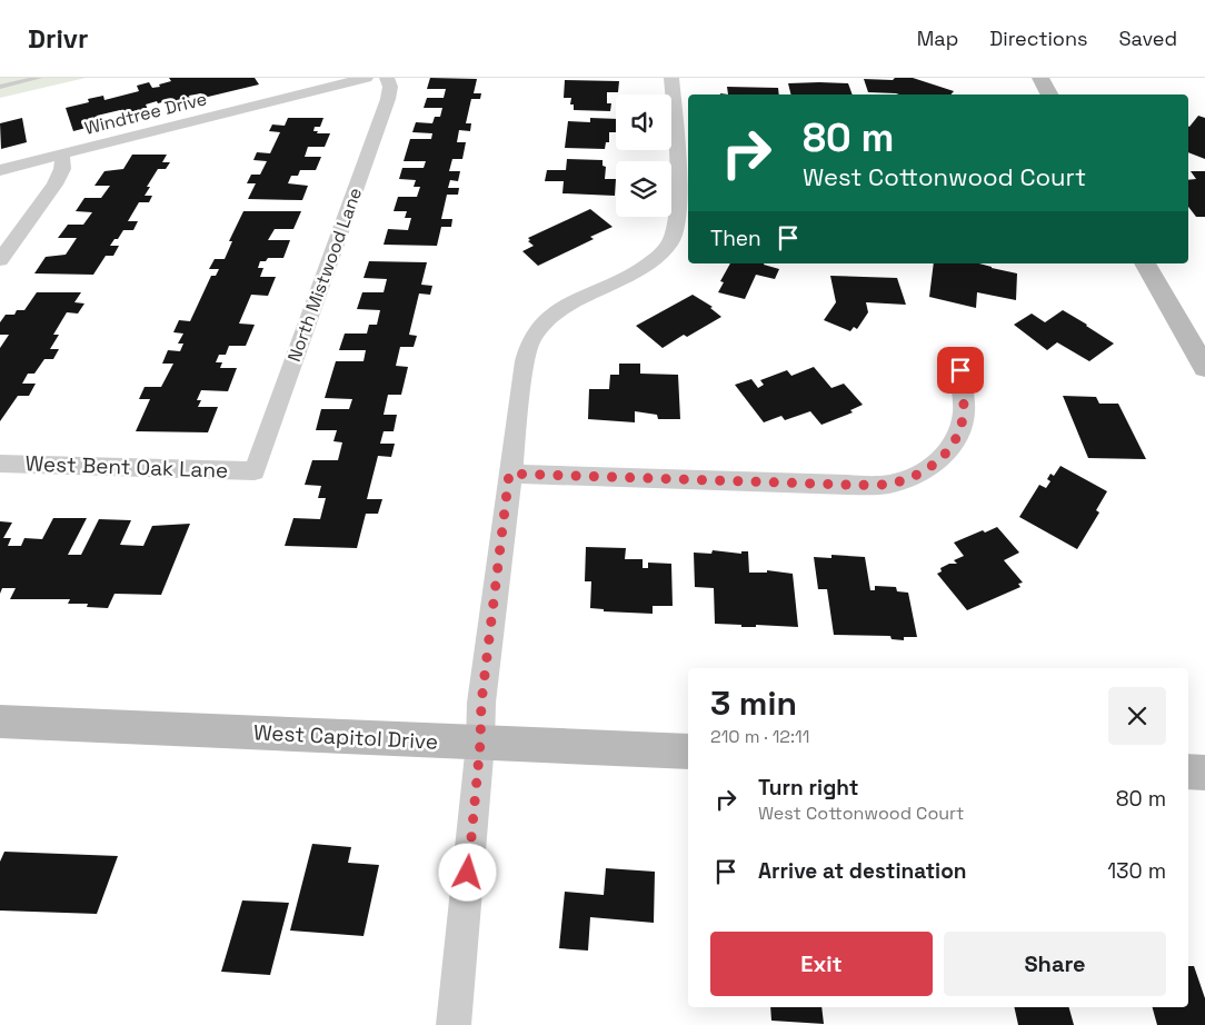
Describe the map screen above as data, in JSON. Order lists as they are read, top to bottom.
{
  "streets": {
    "street": [
      "Windtree Drive",
      "North Mistwood Lane",
      "West Bent Oak Lane",
      "West Capitol Drive"
    ]
  },
  "crossings": [
    ["North Mistwood Lane", "West Bent Oak Lane"]
  ],
  "page": {
    "header": "Drivr",
    "nav": ["Map", "Directions", "Saved"],
    "turn": ["80 m", "West Cottonwood Court"],
    "then": "Then",
    "heading": ["3 min", "210 m · 12:11"],
    "list": [
      {
        "name": "Turn right",
        "note": "West Cottonwood Court",
        "value": "80 m"
      },
      {
        "name": "Arrive at destination",
        "value": "130 m"
      }
    ],
    "buttons": ["Exit", "Share"]
  }
}
